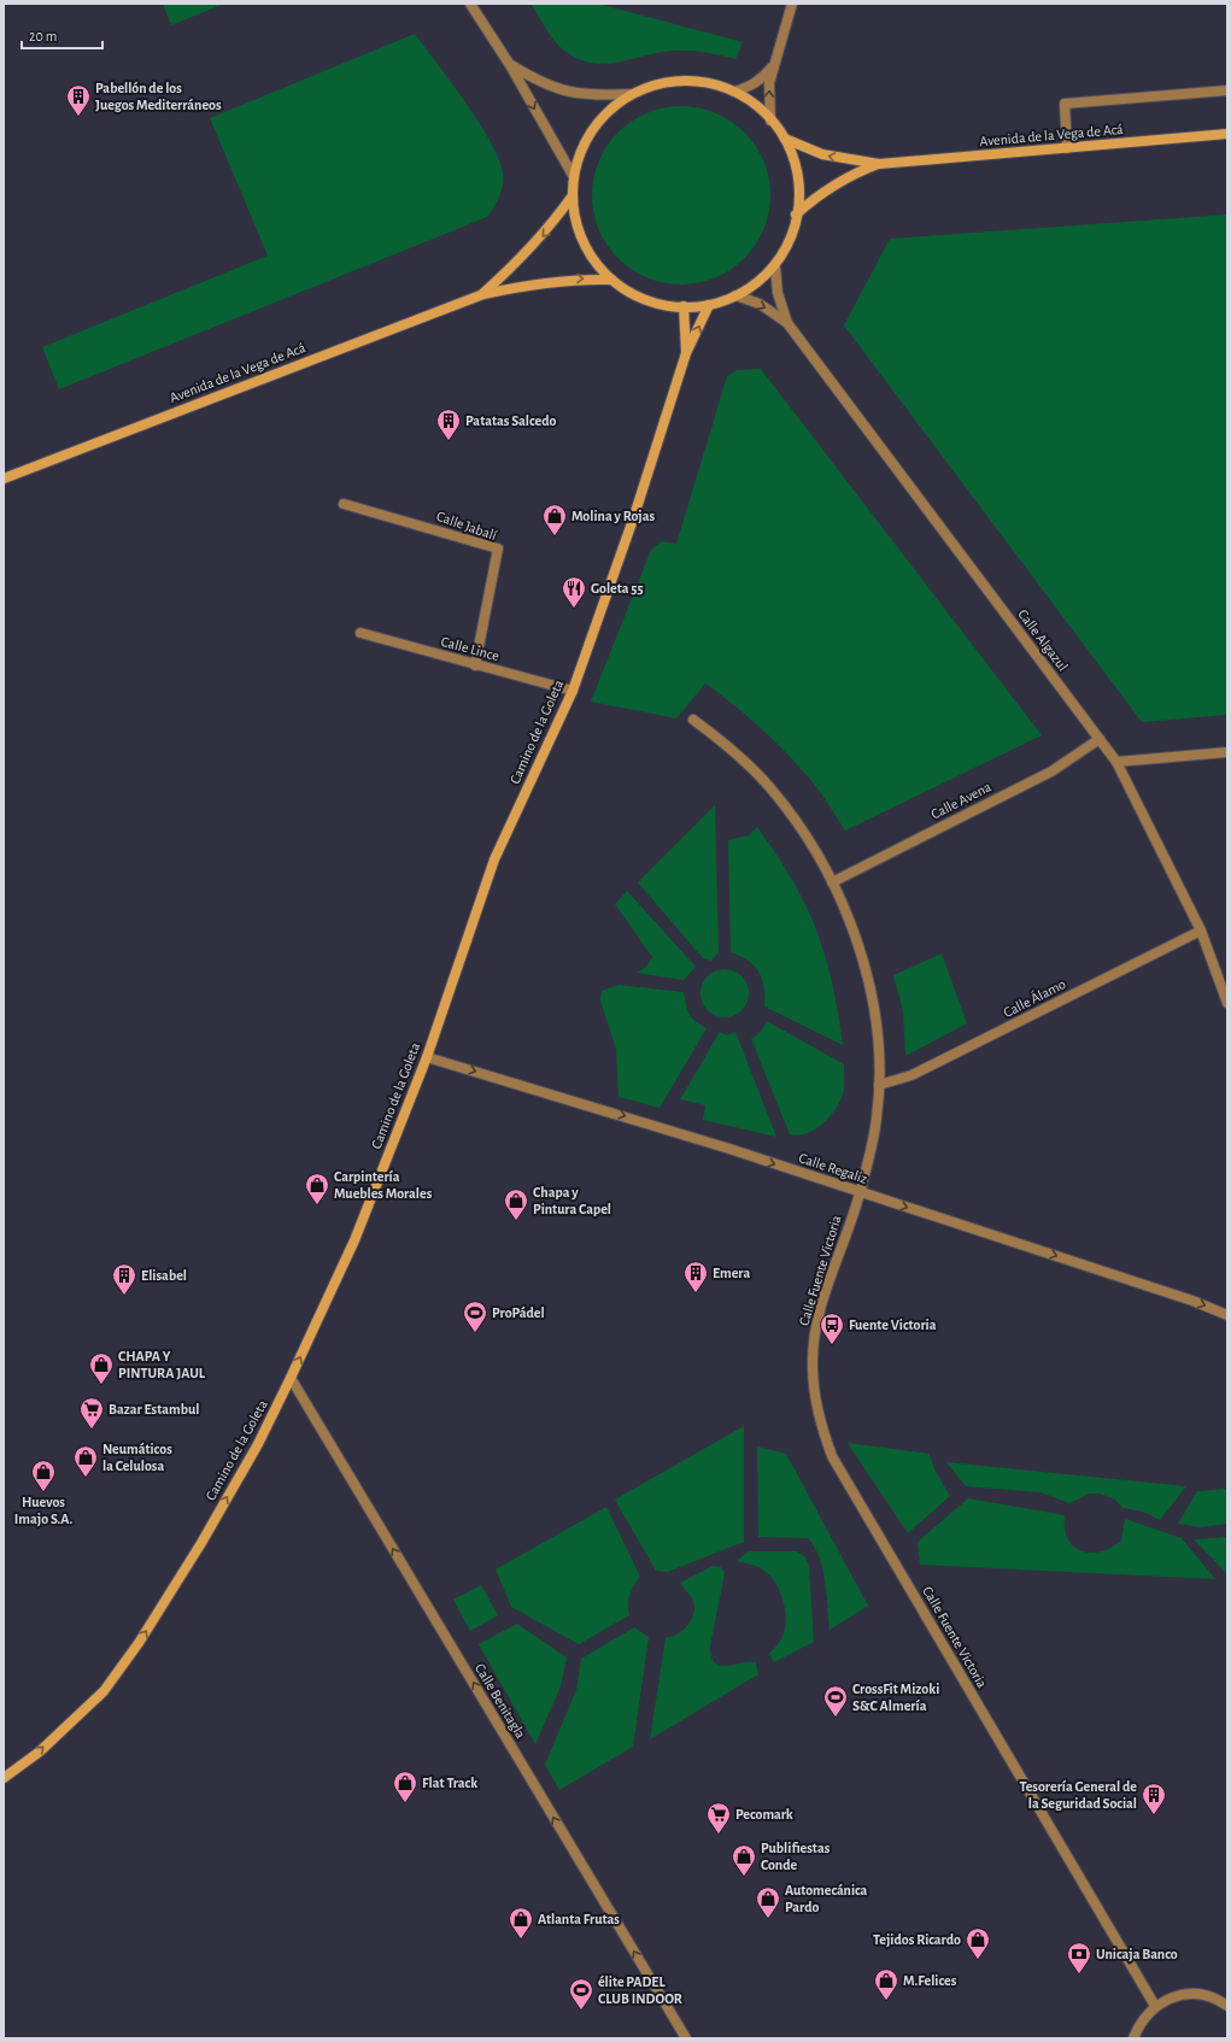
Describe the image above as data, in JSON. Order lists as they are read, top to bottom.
{
  "streets": {
    "main road": ["Avenida de la Vega de Acá", "Camino de la Goleta"],
    "street": [
      "Calle Jabalí",
      "Calle Algazul",
      "Calle Lince",
      "Calle Avena",
      "Calle Álamo",
      "Calle Regaliz",
      "Calle Fuente Victoria",
      "Calle Benitagla"
    ]
  },
  "crossings": [
    ["Calle Jabalí", "Calle Lince"],
    ["Calle Algazul", "Calle Avena"],
    ["Calle Algazul", "Calle Álamo"],
    ["Calle Lince", "Camino de la Goleta"],
    ["Camino de la Goleta", "Calle Regaliz"],
    ["Camino de la Goleta", "Calle Benitagla"],
    ["Calle Avena", "Calle Fuente Victoria"],
    ["Calle Álamo", "Calle Fuente Victoria"],
    ["Calle Regaliz", "Calle Fuente Victoria"]
  ],
  "one_way": ["Camino de la Goleta", "Calle Regaliz", "Calle Benitagla"],
  "places": {
    "building": [
      "Pabellón de los Juegos Mediterráneos",
      "Patatas Salcedo",
      "Emera",
      "Elisabel",
      "Tesorería General de la Seguridad Social"
    ],
    "shop": [
      "Molina y Rojas",
      "Carpintería Muebles Morales",
      "Chapa y Pintura Capel",
      "CHAPA Y PINTURA JAUL",
      "Neumáticos la Celulosa",
      "Huevos Imajo S.A.",
      "Flat Track",
      "Publifiestas Conde",
      "Automecánica Pardo",
      "Atlanta Frutas",
      "Tejidos Ricardo",
      "M.Felices"
    ],
    "restaurant": ["Goleta 55"],
    "sports": ["ProPádel", "CrossFit Mizoki S&C Almería", "élite PADEL CLUB INDOOR"],
    "bus stop": ["Fuente Victoria"],
    "supermarket": ["Bazar Estambul", "Pecomark"],
    "bank": ["Unicaja Banco"]
  },
  "scale_bar": "20 m"
}
